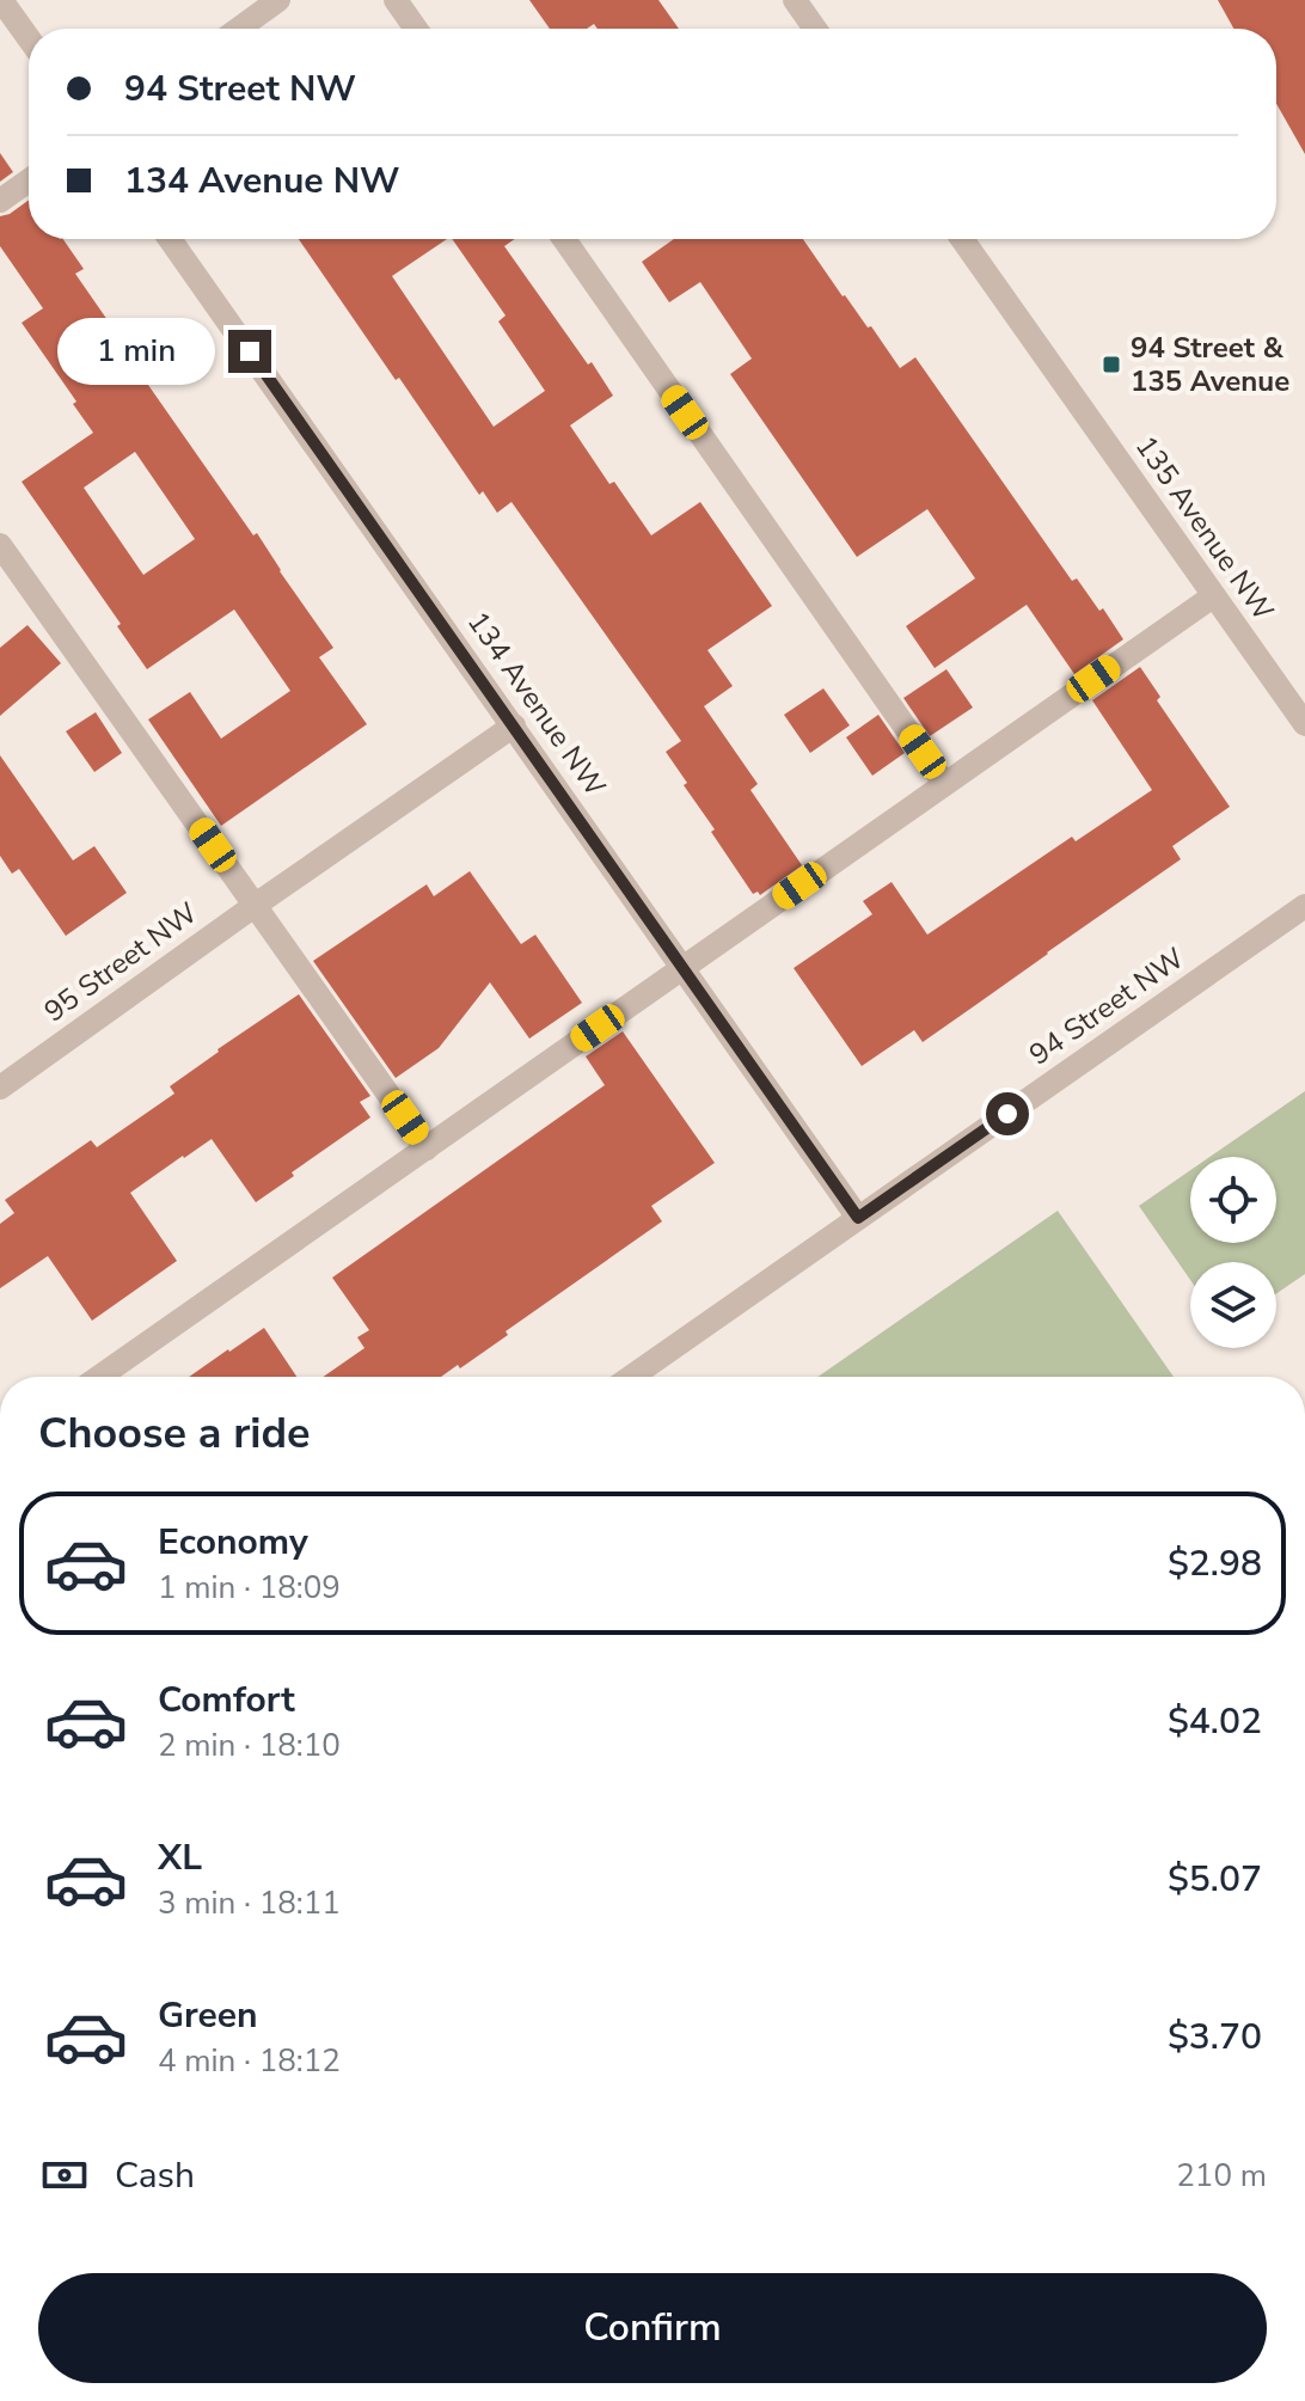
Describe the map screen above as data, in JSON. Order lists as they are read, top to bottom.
{
  "streets": {
    "street": [
      "135 Avenue NW",
      "134 Avenue NW",
      "95 Street NW",
      "94 Street NW"
    ]
  },
  "crossings": [
    ["134 Avenue NW", "95 Street NW"],
    ["134 Avenue NW", "94 Street NW"]
  ],
  "places": {
    "transit": ["94 Street & 135 Avenue"]
  },
  "page": {
    "banner": ["94 Street NW", "134 Avenue NW"],
    "bubble": "1 min",
    "heading": "Choose a ride",
    "list": [
      {
        "name": "Economy",
        "note": "1 min · 18:09",
        "value": "$2.98"
      },
      {
        "name": "Comfort",
        "note": "2 min · 18:10",
        "value": "$4.02"
      },
      {
        "name": "XL",
        "note": "3 min · 18:11",
        "value": "$5.07"
      },
      {
        "name": "Green",
        "note": "4 min · 18:12",
        "value": "$3.70"
      }
    ],
    "pay": ["Cash", "210 m"],
    "buttons": "Confirm"
  }
}
